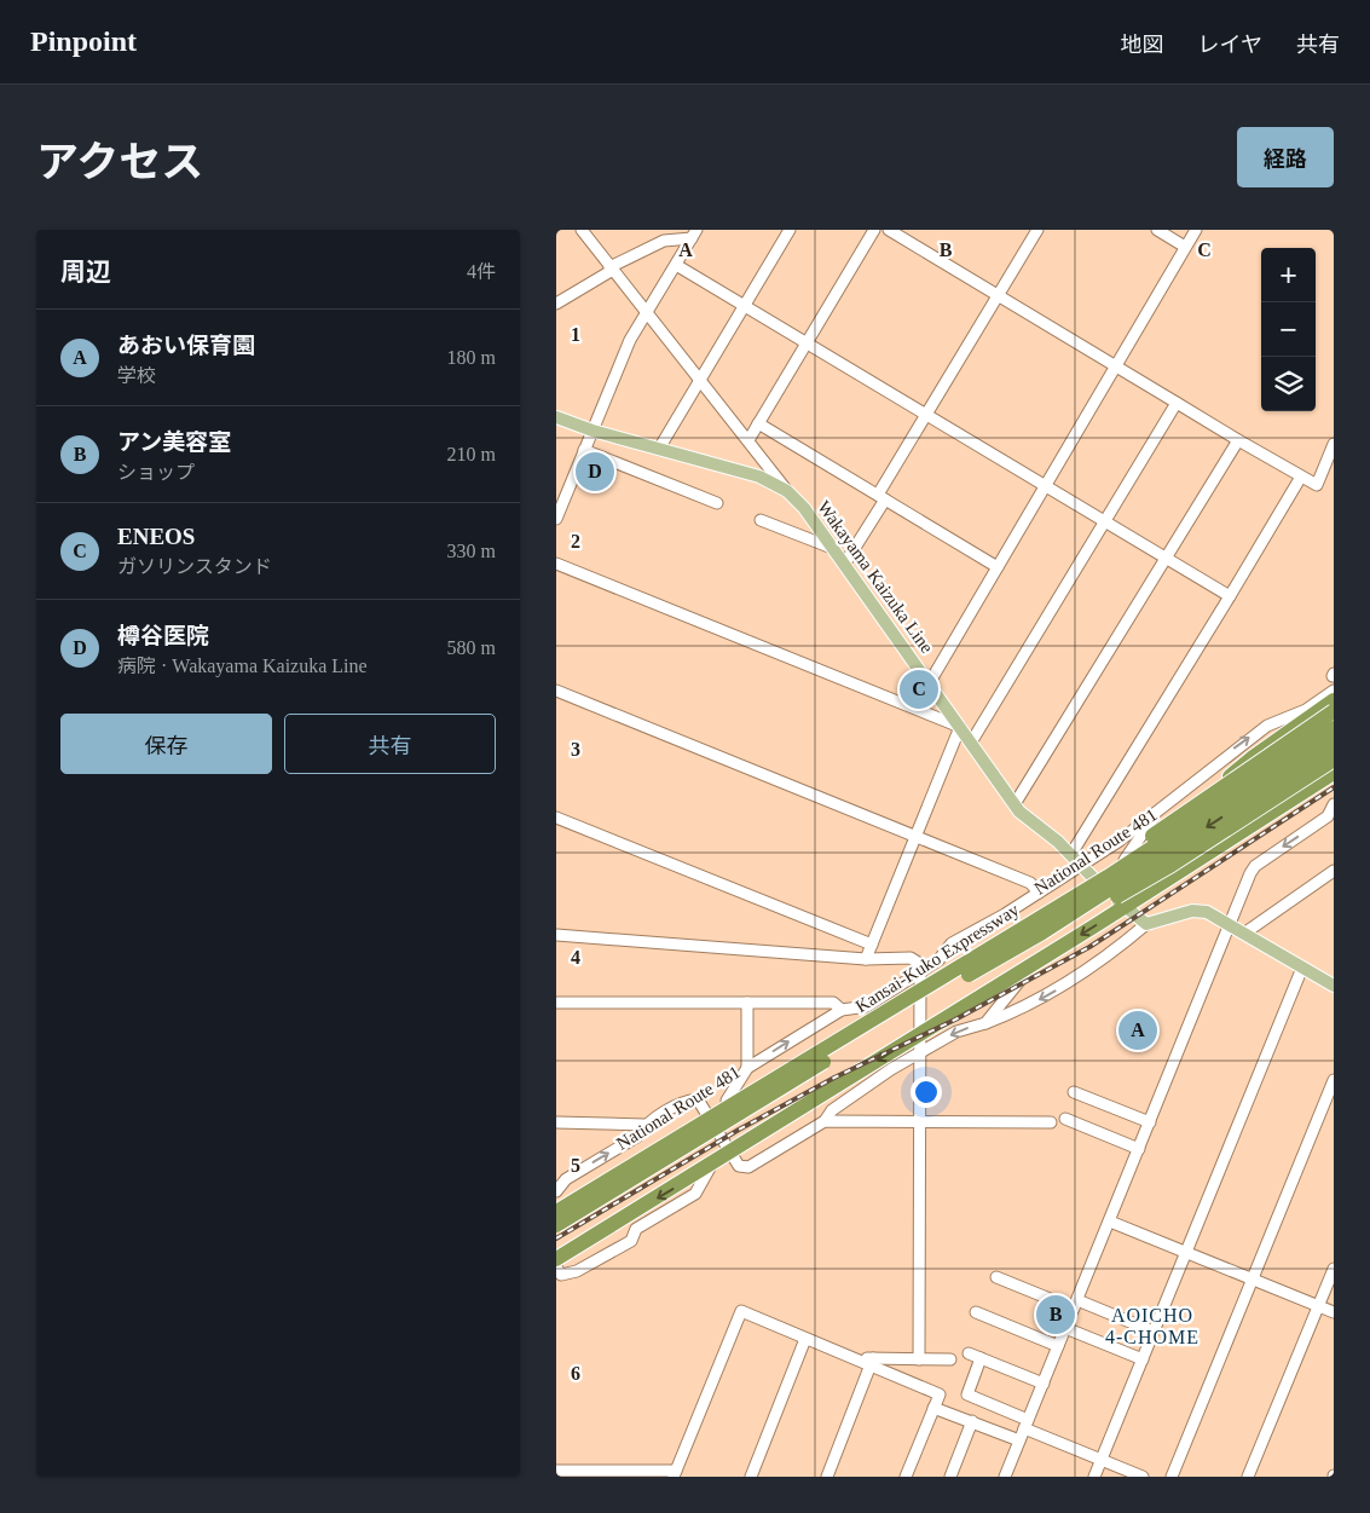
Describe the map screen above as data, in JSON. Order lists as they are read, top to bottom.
{
  "streets": {
    "highway": ["National Route 481", "Kansai-Kuko Expressway"],
    "main road": ["Wakayama Kaizuka Line"]
  },
  "crossings": [
    ["Wakayama Kaizuka Line", "National Route 481"]
  ],
  "districts": ["AOICHO 4-CHOME"],
  "page": {
    "header": "Pinpoint",
    "nav": ["地図", "レイヤ", "共有"],
    "title": "アクセス",
    "buttons": [
      "経路",
      ["保存", "共有"]
    ],
    "heading": ["周辺", "4件"],
    "map_buttons": ["+", "−"],
    "list": [
      {
        "mark": "A",
        "name": "あおい保育園",
        "note": "学校",
        "value": "180 m"
      },
      {
        "mark": "B",
        "name": "アン美容室",
        "note": "ショップ",
        "value": "210 m"
      },
      {
        "mark": "C",
        "name": "ENEOS",
        "note": "ガソリンスタンド",
        "value": "330 m"
      },
      {
        "mark": "D",
        "name": "樽谷医院",
        "note": "病院 · Wakayama Kaizuka Line",
        "value": "580 m"
      }
    ],
    "pins": [
      "D",
      "C",
      "A",
      "B"
    ]
  },
  "grid": {
    "columns": ["A", "B", "C"],
    "rows": [
      "1",
      "2",
      "3",
      "4",
      "5",
      "6"
    ]
  }
}
